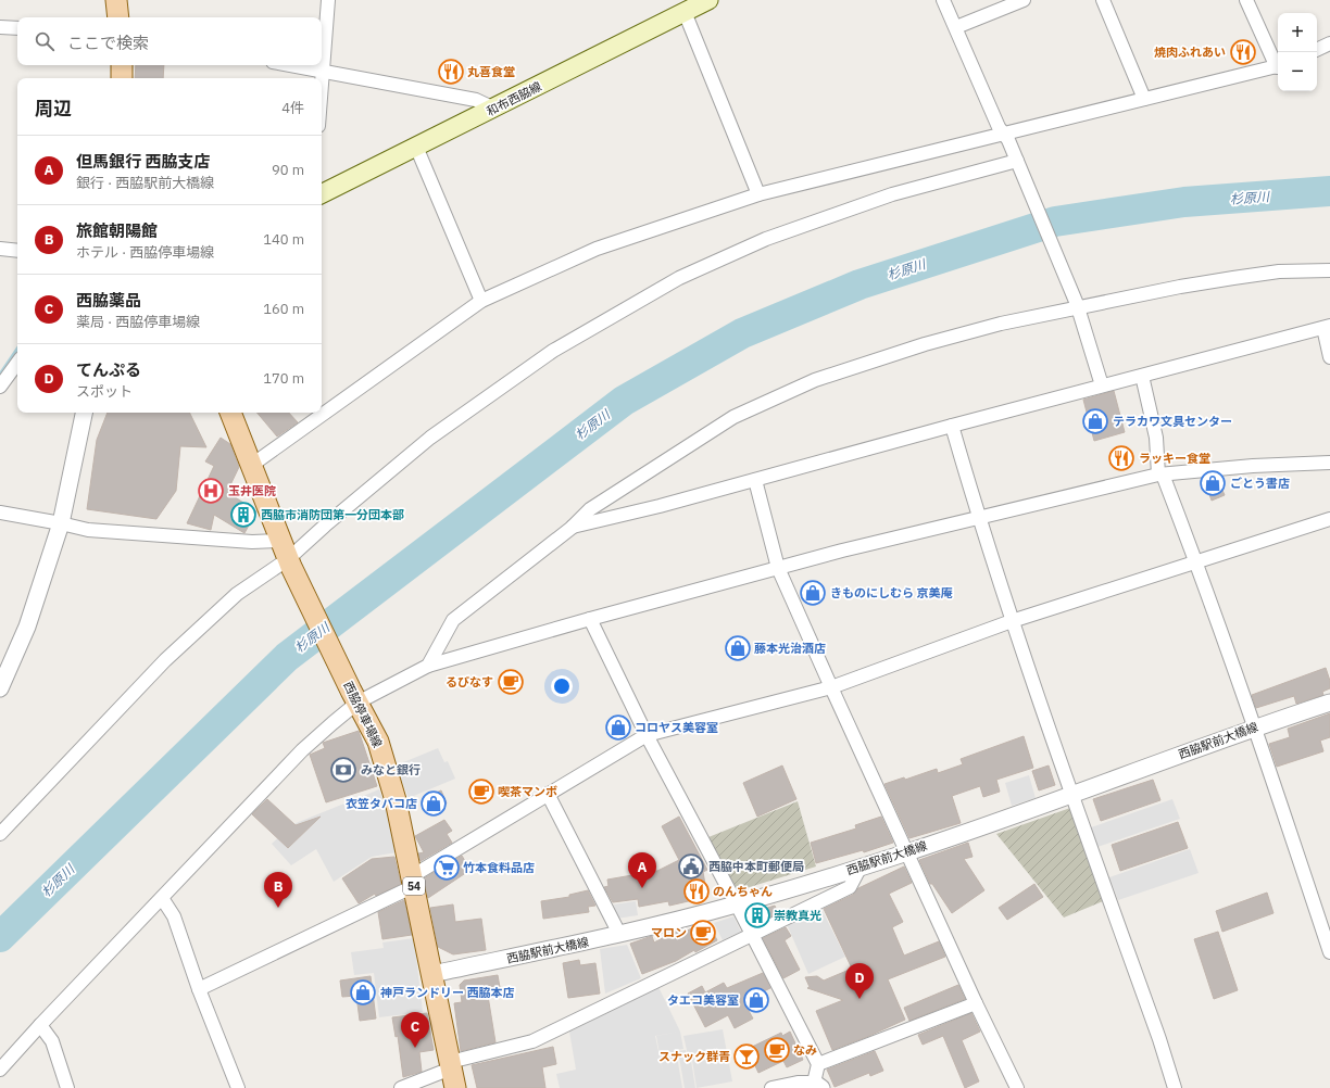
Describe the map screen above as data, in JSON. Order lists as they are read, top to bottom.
{
  "streets": {
    "main road": ["和布西脇線", "西脇停車場線", "54"],
    "street": ["西脇駅前大橋線"]
  },
  "crossings": [
    ["西脇停車場線", "西脇駅前大橋線"]
  ],
  "water": ["杉原川"],
  "places": {
    "restaurant": [
      "焼肉ふれあい",
      "丸喜食堂",
      "ラッキー食堂",
      "のんちゃん"
    ],
    "shop": [
      "テラカワ文具センター",
      "ごとう書店",
      "きものにしむら 京美庵",
      "藤本光治酒店",
      "コロヤス美容室",
      "衣笠タバコ店",
      "神戸ランドリー 西脇本店",
      "タエコ美容室"
    ],
    "hospital": ["玉井医院"],
    "building": ["西脇市消防団第一分団本部", "崇教真光"],
    "cafe": [
      "るびなす",
      "喫茶マンボ",
      "マロン",
      "なみ"
    ],
    "bank": ["みなと銀行"],
    "public building": ["西脇中本町郵便局"],
    "supermarket": ["竹本食料品店"],
    "bar": ["スナック群青"]
  },
  "page": {
    "map_buttons": ["+", "−"],
    "search": "ここで検索",
    "heading": ["周辺", "4件"],
    "list": [
      {
        "mark": "A",
        "name": "但馬銀行 西脇支店",
        "note": "銀行 · 西脇駅前大橋線",
        "value": "90 m"
      },
      {
        "mark": "B",
        "name": "旅館朝陽館",
        "note": "ホテル · 西脇停車場線",
        "value": "140 m"
      },
      {
        "mark": "C",
        "name": "西脇薬品",
        "note": "薬局 · 西脇停車場線",
        "value": "160 m"
      },
      {
        "mark": "D",
        "name": "てんぷる",
        "note": "スポット",
        "value": "170 m"
      }
    ],
    "pins": [
      "A",
      "B",
      "D",
      "C"
    ]
  }
}
